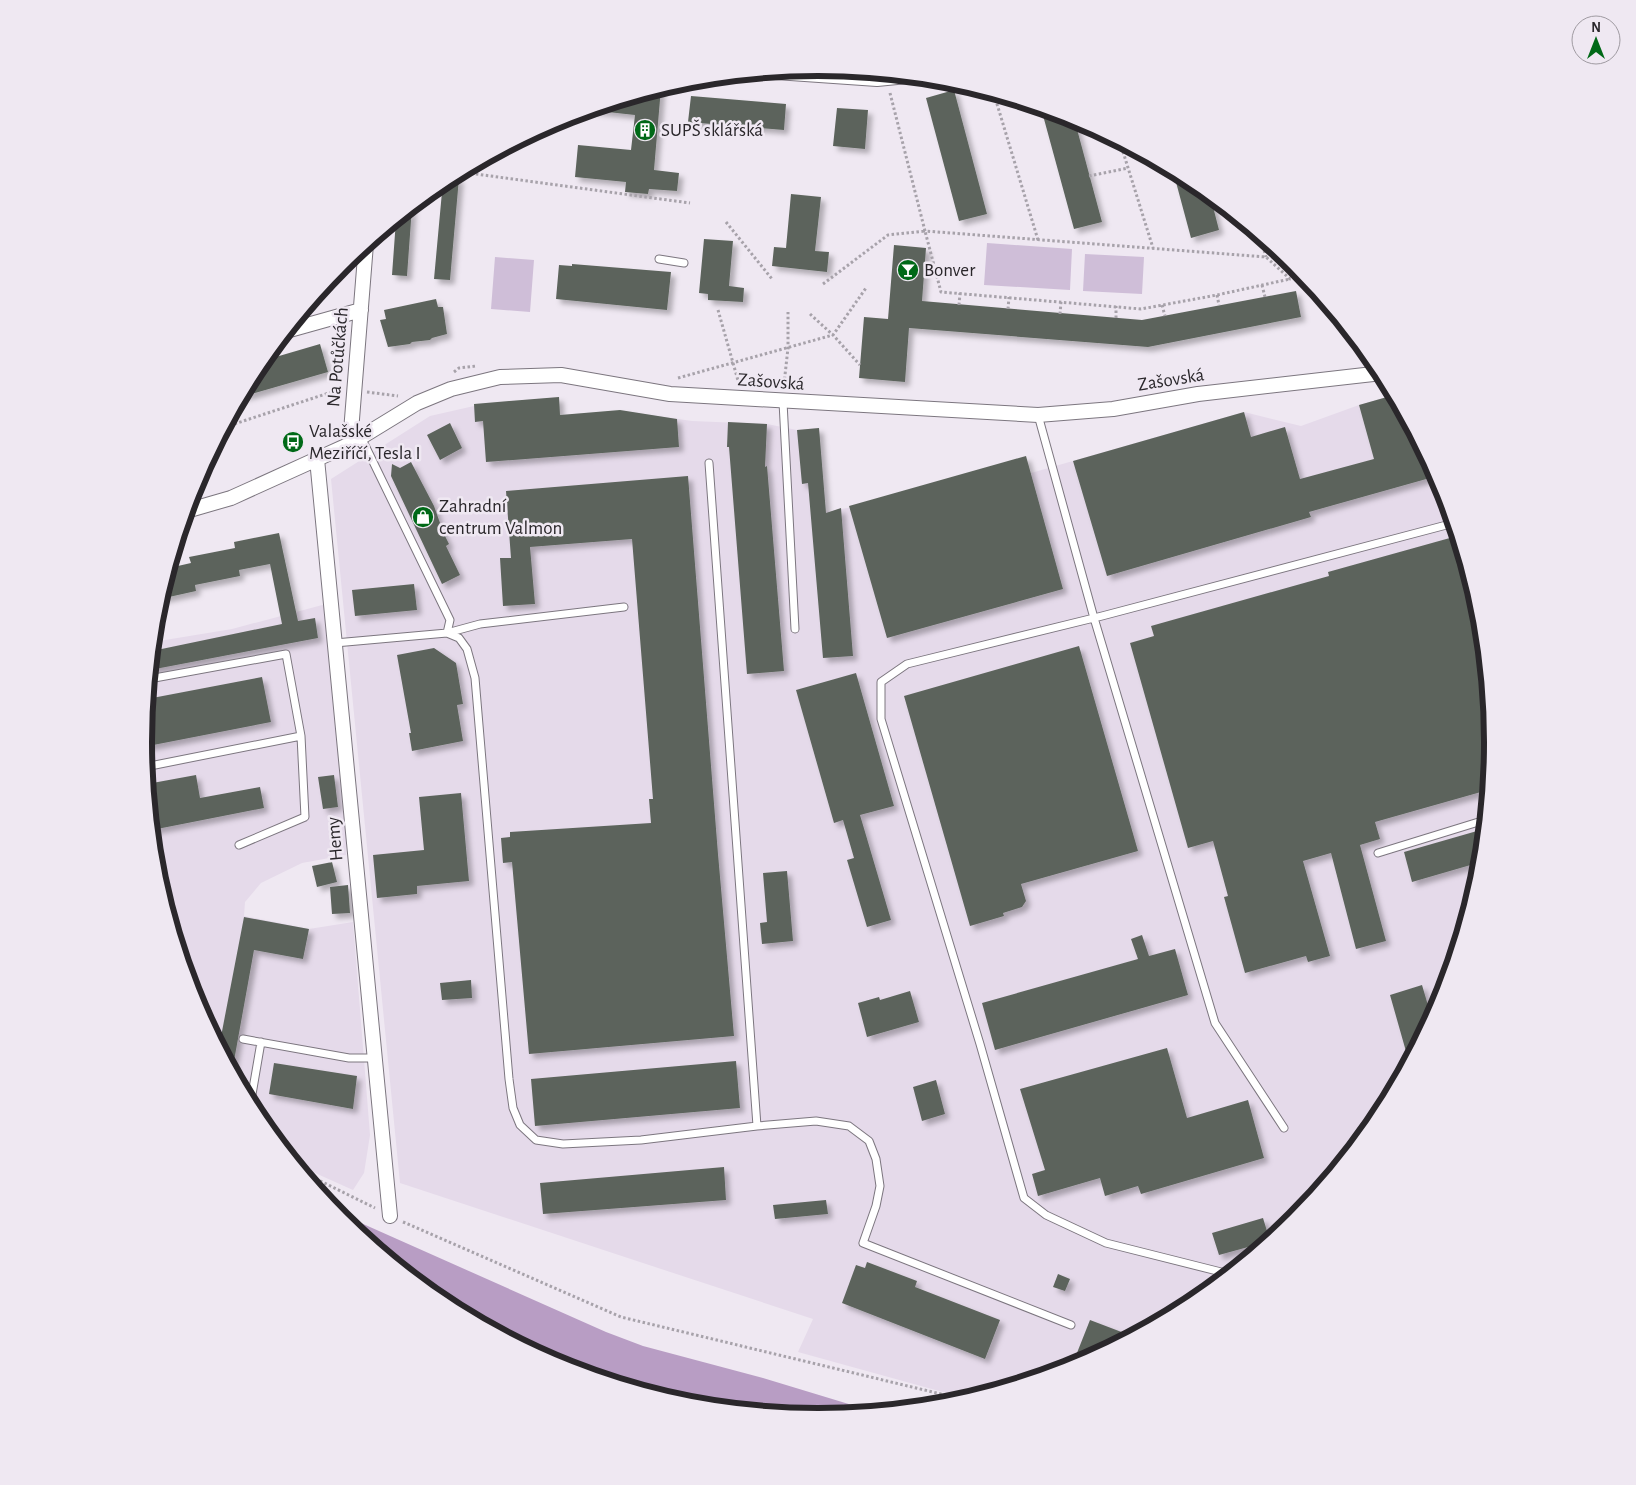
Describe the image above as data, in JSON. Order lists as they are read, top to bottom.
{
  "streets": {
    "street": ["Na Potůčkách", "Zašovská", "Hemy"]
  },
  "crossings": [
    ["Na Potůčkách", "Zašovská"],
    ["Zašovská", "Hemy"]
  ],
  "places": {
    "building": ["SUPŠ sklářská"],
    "bar": ["Bonver"],
    "bus stop": ["Valašské Meziříčí, Tesla I"],
    "shop": ["Zahradní centrum Valmon"]
  },
  "north": "top"
}
